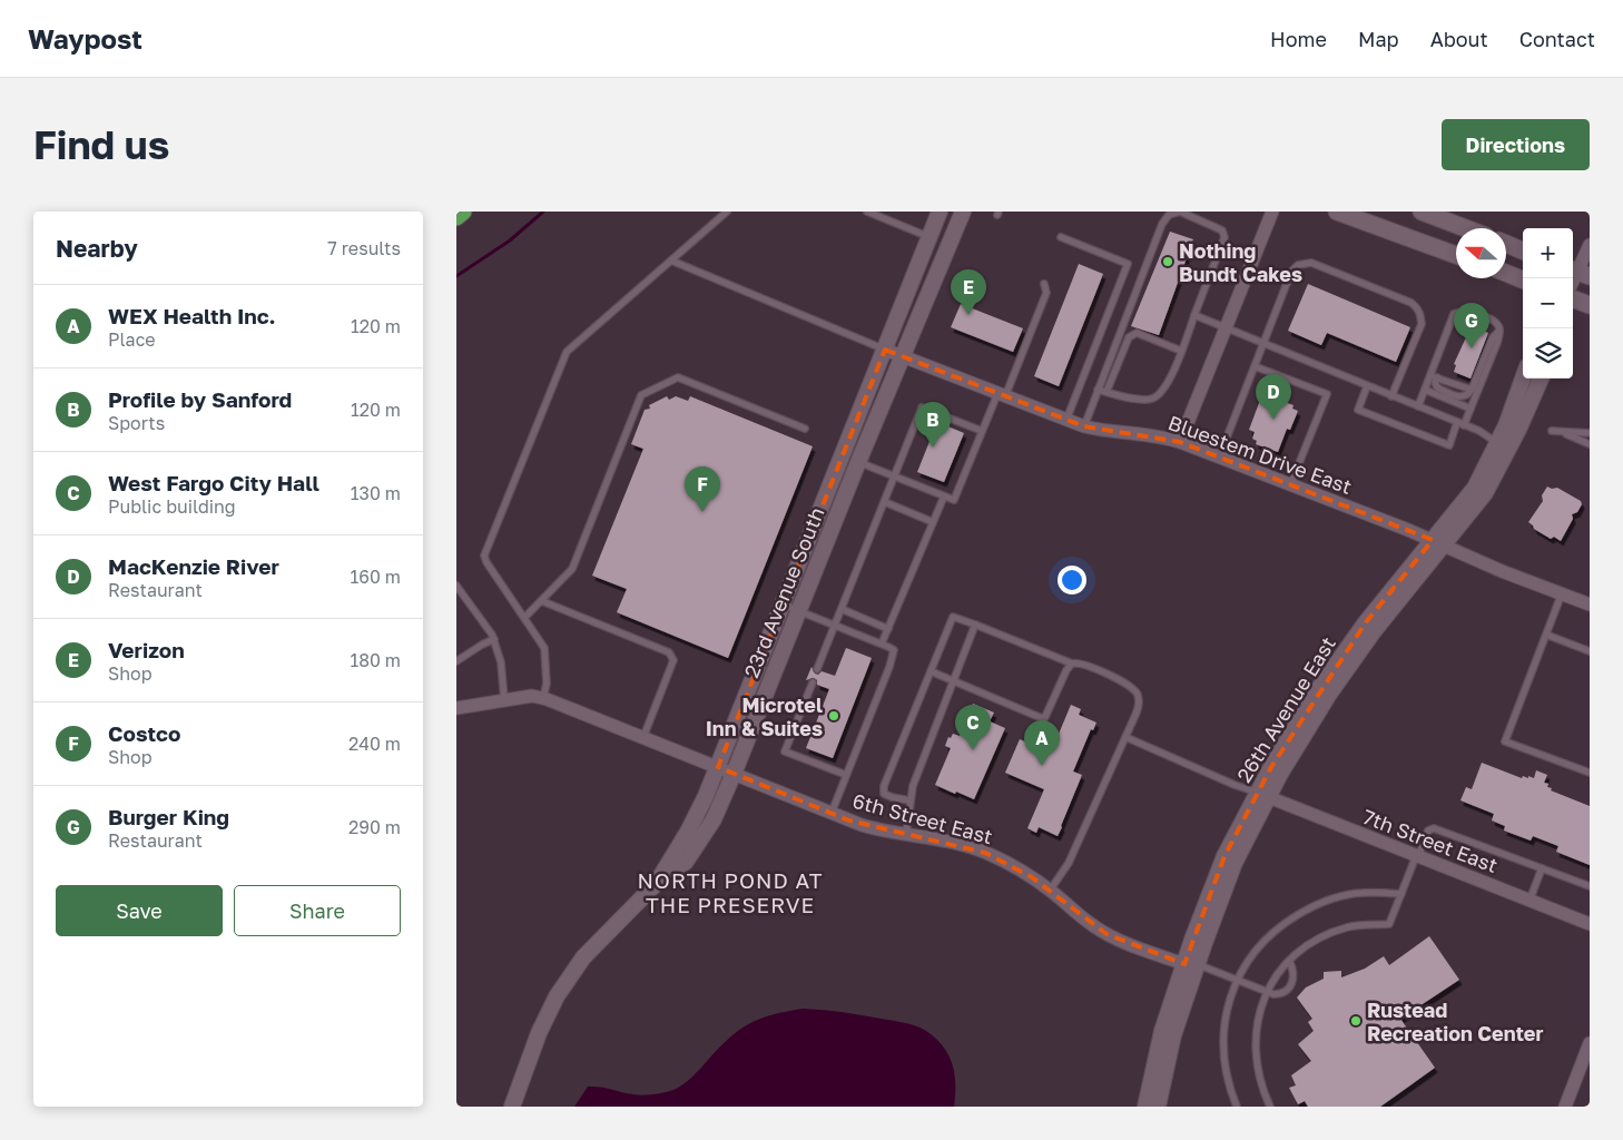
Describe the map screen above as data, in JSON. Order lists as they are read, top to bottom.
{
  "streets": {
    "street": [
      "Bluestem Drive East",
      "23rd Avenue South",
      "26th Avenue East",
      "6th Street East",
      "7th Street East"
    ]
  },
  "crossings": [
    ["Bluestem Drive East", "23rd Avenue South"],
    ["Bluestem Drive East", "26th Avenue East"],
    ["23rd Avenue South", "6th Street East"],
    ["26th Avenue East", "6th Street East"],
    ["26th Avenue East", "7th Street East"]
  ],
  "districts": ["NORTH POND AT THE PRESERVE"],
  "places": ["Nothing Bundt Cakes", "Microtel Inn & Suites", "Rustead Recreation Center"],
  "north": "left",
  "page": {
    "header": "Waypost",
    "nav": [
      "Home",
      "Map",
      "About",
      "Contact"
    ],
    "buttons": [
      "Directions",
      ["Save", "Share"]
    ],
    "title": "Find us",
    "heading": ["Nearby", "7 results"],
    "map_buttons": ["+", "−"],
    "pins": [
      "E",
      "G",
      "D",
      "B",
      "F",
      "C",
      "A"
    ],
    "list": [
      {
        "mark": "A",
        "name": "WEX Health Inc.",
        "note": "Place",
        "value": "120 m"
      },
      {
        "mark": "B",
        "name": "Profile by Sanford",
        "note": "Sports",
        "value": "120 m"
      },
      {
        "mark": "C",
        "name": "West Fargo City Hall",
        "note": "Public building",
        "value": "130 m"
      },
      {
        "mark": "D",
        "name": "MacKenzie River",
        "note": "Restaurant",
        "value": "160 m"
      },
      {
        "mark": "E",
        "name": "Verizon",
        "note": "Shop",
        "value": "180 m"
      },
      {
        "mark": "F",
        "name": "Costco",
        "note": "Shop",
        "value": "240 m"
      },
      {
        "mark": "G",
        "name": "Burger King",
        "note": "Restaurant",
        "value": "290 m"
      }
    ]
  }
}
